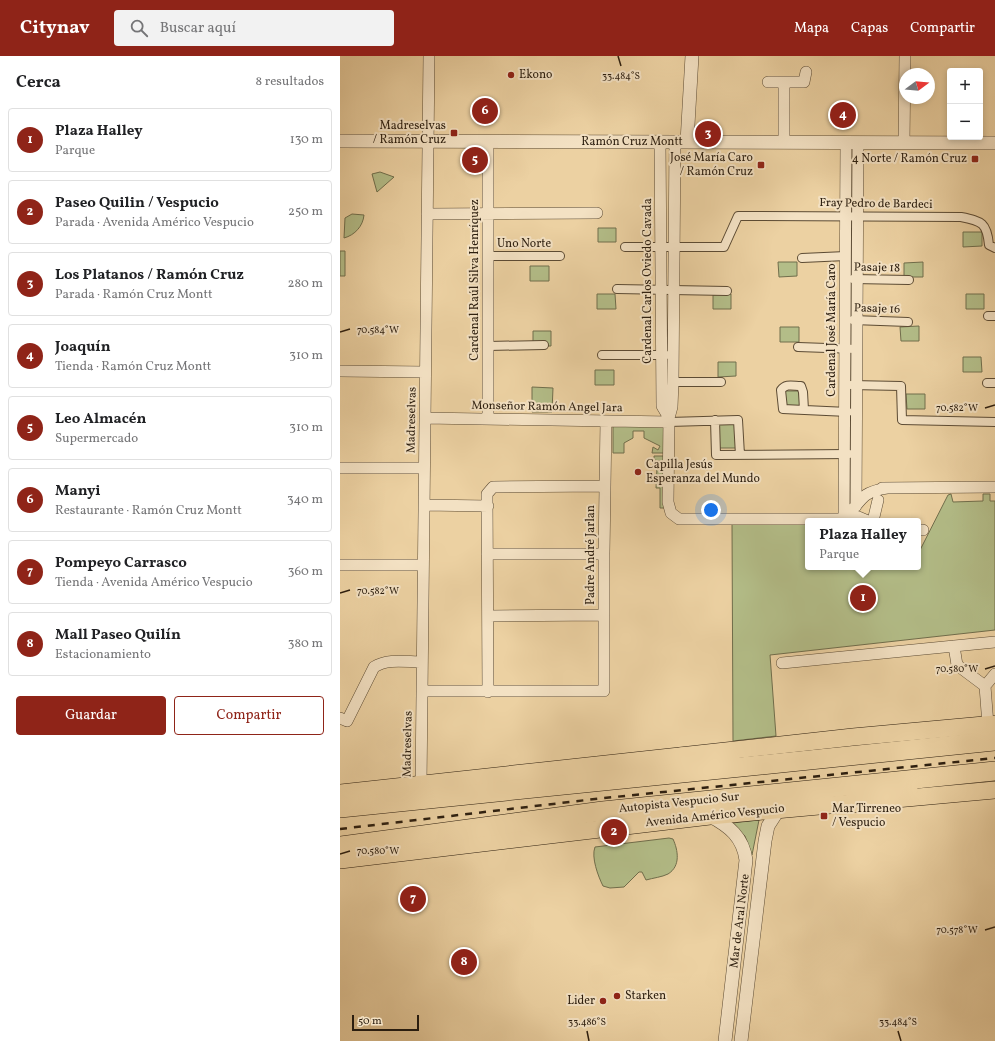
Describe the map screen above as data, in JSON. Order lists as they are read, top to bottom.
{
  "streets": {
    "highway": ["Autopista Vespucio Sur"],
    "main road": ["Avenida Américo Vespucio"],
    "street": [
      "Ramón Cruz Montt",
      "Fray Pedro de Bardeci",
      "Uno Norte",
      "Pasaje 18",
      "Cardenal Raúl Silva Henríquez",
      "Cardenal Carlos Oviedo Cavada",
      "Pasaje 16",
      "Cardenal José María Caro",
      "Monseñor Ramón Angel Jara",
      "Madreselvas",
      "Padre André Jarlan",
      "Mar de Aral Norte"
    ]
  },
  "crossings": [
    ["Ramón Cruz Montt", "Cardenal Raúl Silva Henríquez"],
    ["Ramón Cruz Montt", "Cardenal Carlos Oviedo Cavada"],
    ["Ramón Cruz Montt", "Cardenal José María Caro"],
    ["Ramón Cruz Montt", "Madreselvas"],
    ["Fray Pedro de Bardeci", "Cardenal Carlos Oviedo Cavada"],
    ["Fray Pedro de Bardeci", "Cardenal José María Caro"],
    ["Uno Norte", "Cardenal Raúl Silva Henríquez"],
    ["Pasaje 18", "Cardenal José María Caro"],
    ["Cardenal Raúl Silva Henríquez", "Monseñor Ramón Angel Jara"],
    ["Cardenal Carlos Oviedo Cavada", "Cardenal José María Caro"],
    ["Cardenal Carlos Oviedo Cavada", "Monseñor Ramón Angel Jara"],
    ["Pasaje 16", "Cardenal José María Caro"],
    ["Monseñor Ramón Angel Jara", "Madreselvas"],
    ["Monseñor Ramón Angel Jara", "Padre André Jarlan"],
    ["Avenida Américo Vespucio", "Mar de Aral Norte"]
  ],
  "places": {
    "other": [
      "Ekono",
      "Capilla Jesús Esperanza del Mundo",
      "Starken",
      "Lider"
    ],
    "transit": [
      "Madreselvas / Ramón Cruz",
      "4 Norte / Ramón Cruz",
      "José María Caro / Ramón Cruz",
      "Mar Tirreneo / Vespucio"
    ]
  },
  "scale_bar": "50 m",
  "north": "right",
  "page": {
    "header": "Citynav",
    "search": "Buscar aquí",
    "nav": ["Mapa", "Capas", "Compartir"],
    "heading": ["Cerca", "8 resultados"],
    "map_buttons": ["+", "−"],
    "pins": [
      "6",
      "4",
      "3",
      "5",
      "1",
      "2",
      "7",
      "8"
    ],
    "list": [
      {
        "mark": "1",
        "name": "Plaza Halley",
        "note": "Parque",
        "value": "130 m"
      },
      {
        "mark": "2",
        "name": "Paseo Quilin / Vespucio",
        "note": "Parada · Avenida Américo Vespucio",
        "value": "250 m"
      },
      {
        "mark": "3",
        "name": "Los Platanos / Ramón Cruz",
        "note": "Parada · Ramón Cruz Montt",
        "value": "280 m"
      },
      {
        "mark": "4",
        "name": "Joaquín",
        "note": "Tienda · Ramón Cruz Montt",
        "value": "310 m"
      },
      {
        "mark": "5",
        "name": "Leo Almacén",
        "note": "Supermercado",
        "value": "310 m"
      },
      {
        "mark": "6",
        "name": "Manyi",
        "note": "Restaurante · Ramón Cruz Montt",
        "value": "340 m"
      },
      {
        "mark": "7",
        "name": "Pompeyo Carrasco",
        "note": "Tienda · Avenida Américo Vespucio",
        "value": "360 m"
      },
      {
        "mark": "8",
        "name": "Mall Paseo Quilín",
        "note": "Estacionamiento",
        "value": "380 m"
      }
    ],
    "popup": ["Plaza Halley", "Parque"],
    "buttons": ["Guardar", "Compartir"],
    "scale": "50 m"
  },
  "coordinates": [
    "33.484°S",
    "70.584°W",
    "70.582°W",
    "70.580°W",
    "70.578°W",
    "33.486°S"
  ]
}
